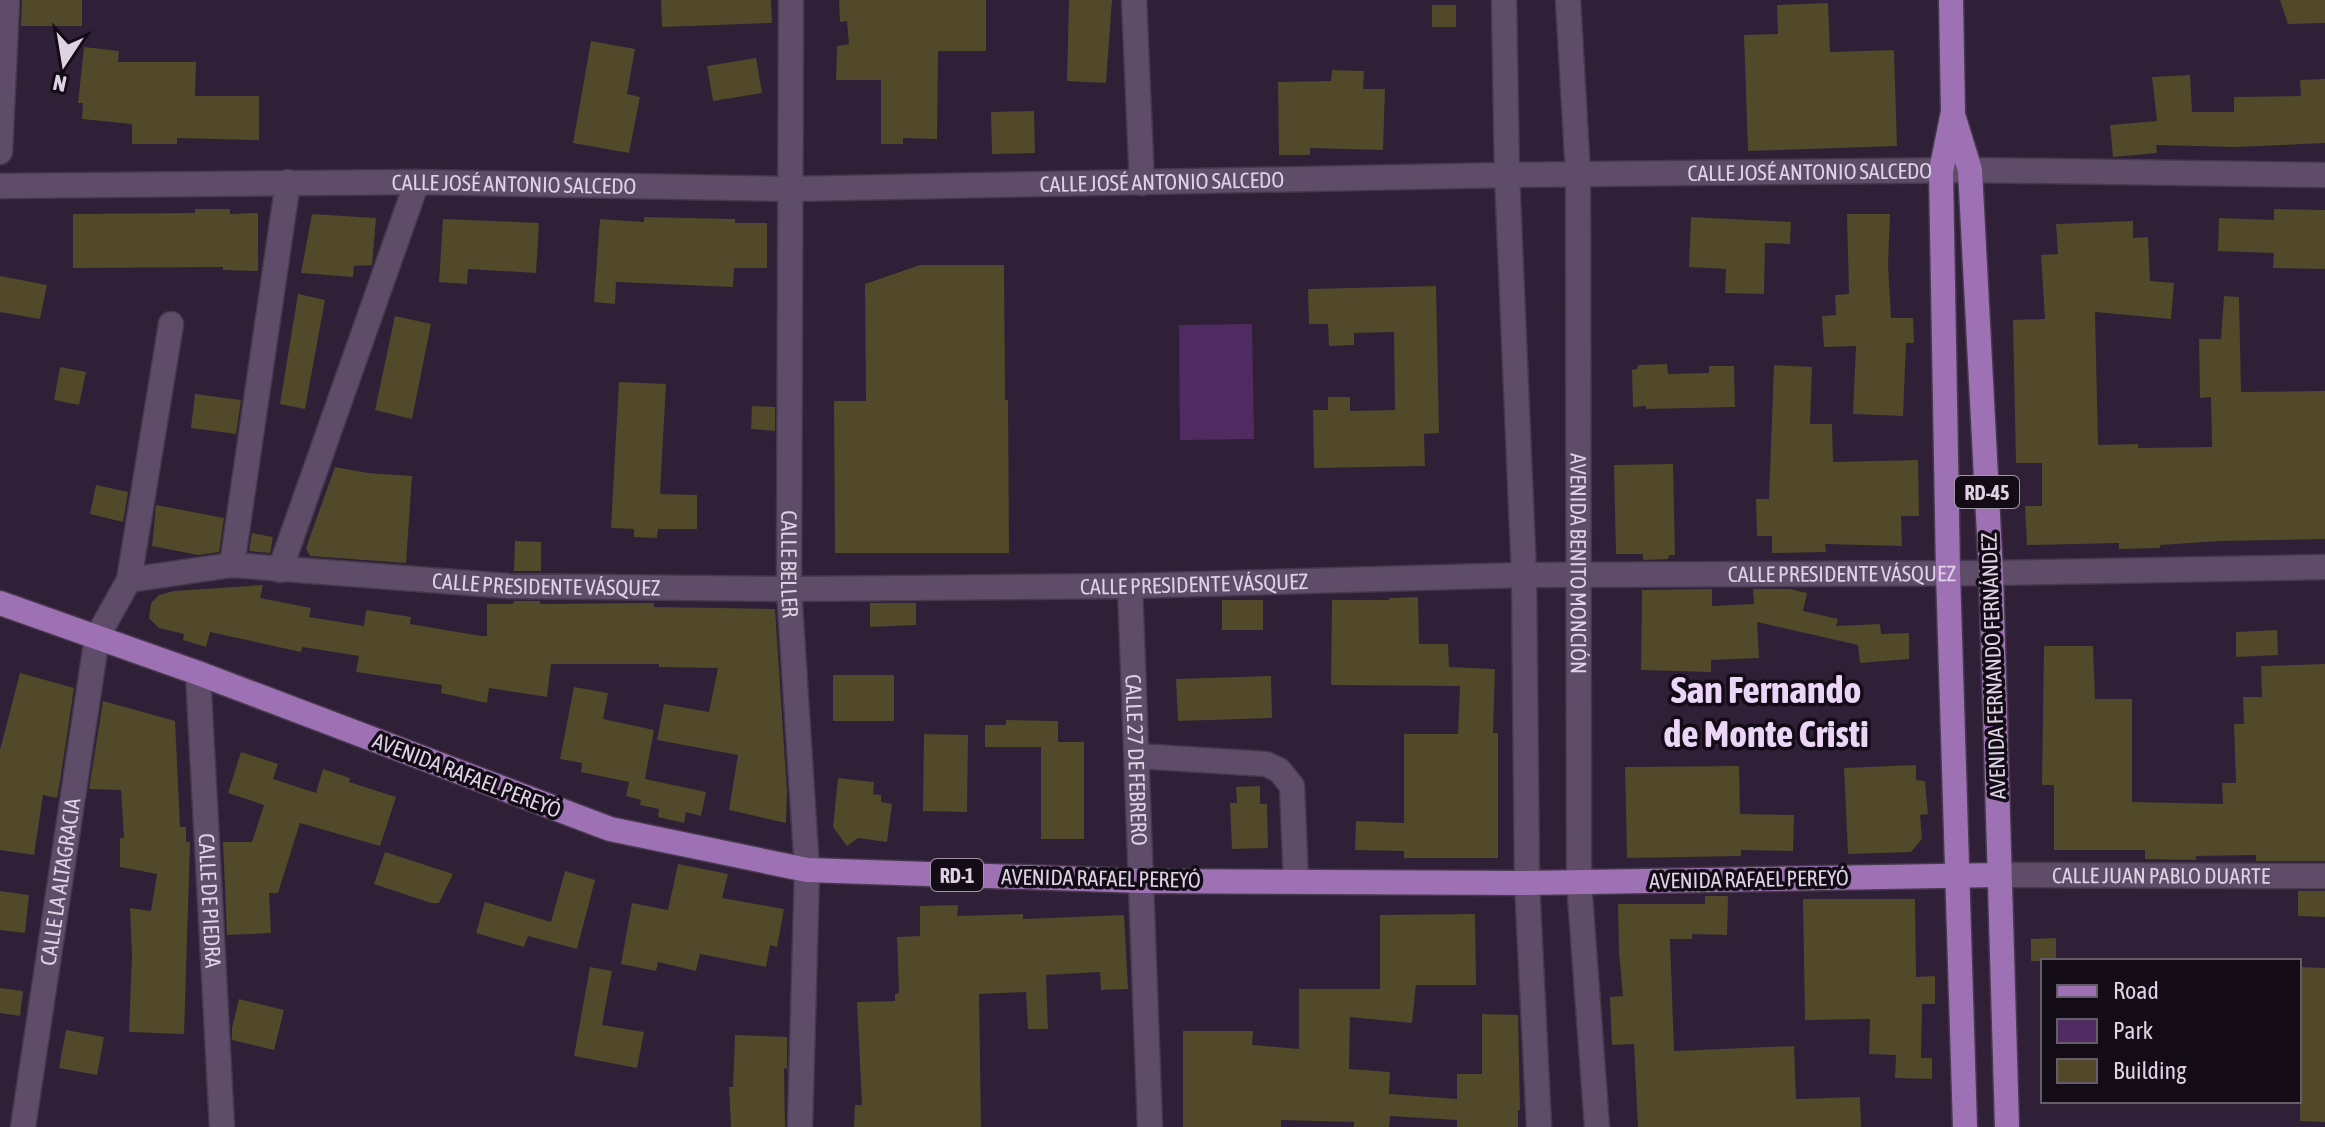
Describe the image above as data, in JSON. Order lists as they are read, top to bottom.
{
  "streets": {
    "main road": [
      "RD-45",
      "AVENIDA FERNANDO FERNÁNDEZ",
      "AVENIDA RAFAEL PEREYÓ",
      "RD-1"
    ],
    "street": [
      "CALLE JOSÉ ANTONIO SALCEDO",
      "CALLE BELLER",
      "AVENIDA BENITO MONCIÓN",
      "CALLE PRESIDENTE VÁSQUEZ",
      "CALLE 27 DE FEBRERO",
      "CALLE JUAN PABLO DUARTE",
      "CALLE LA ALTAGRACIA",
      "CALLE DE PIEDRA"
    ]
  },
  "crossings": [
    ["CALLE JOSÉ ANTONIO SALCEDO", "CALLE BELLER"],
    ["CALLE JOSÉ ANTONIO SALCEDO", "AVENIDA BENITO MONCIÓN"],
    ["CALLE JOSÉ ANTONIO SALCEDO", "AVENIDA FERNANDO FERNÁNDEZ"],
    ["CALLE BELLER", "CALLE PRESIDENTE VÁSQUEZ"],
    ["CALLE BELLER", "AVENIDA RAFAEL PEREYÓ"],
    ["AVENIDA BENITO MONCIÓN", "CALLE PRESIDENTE VÁSQUEZ"],
    ["AVENIDA BENITO MONCIÓN", "AVENIDA RAFAEL PEREYÓ"],
    ["CALLE PRESIDENTE VÁSQUEZ", "AVENIDA FERNANDO FERNÁNDEZ"],
    ["CALLE PRESIDENTE VÁSQUEZ", "CALLE 27 DE FEBRERO"],
    ["AVENIDA FERNANDO FERNÁNDEZ", "AVENIDA RAFAEL PEREYÓ"],
    ["AVENIDA FERNANDO FERNÁNDEZ", "RD-1"],
    ["AVENIDA FERNANDO FERNÁNDEZ", "CALLE JUAN PABLO DUARTE"],
    ["CALLE 27 DE FEBRERO", "AVENIDA RAFAEL PEREYÓ"],
    ["AVENIDA RAFAEL PEREYÓ", "RD-1"],
    ["AVENIDA RAFAEL PEREYÓ", "CALLE LA ALTAGRACIA"],
    ["AVENIDA RAFAEL PEREYÓ", "CALLE DE PIEDRA"],
    ["RD-1", "CALLE JUAN PABLO DUARTE"]
  ],
  "districts": ["San Fernando de Monte Cristi"],
  "legend": ["Road", "Park", "Building"],
  "north": "bottom"
}
